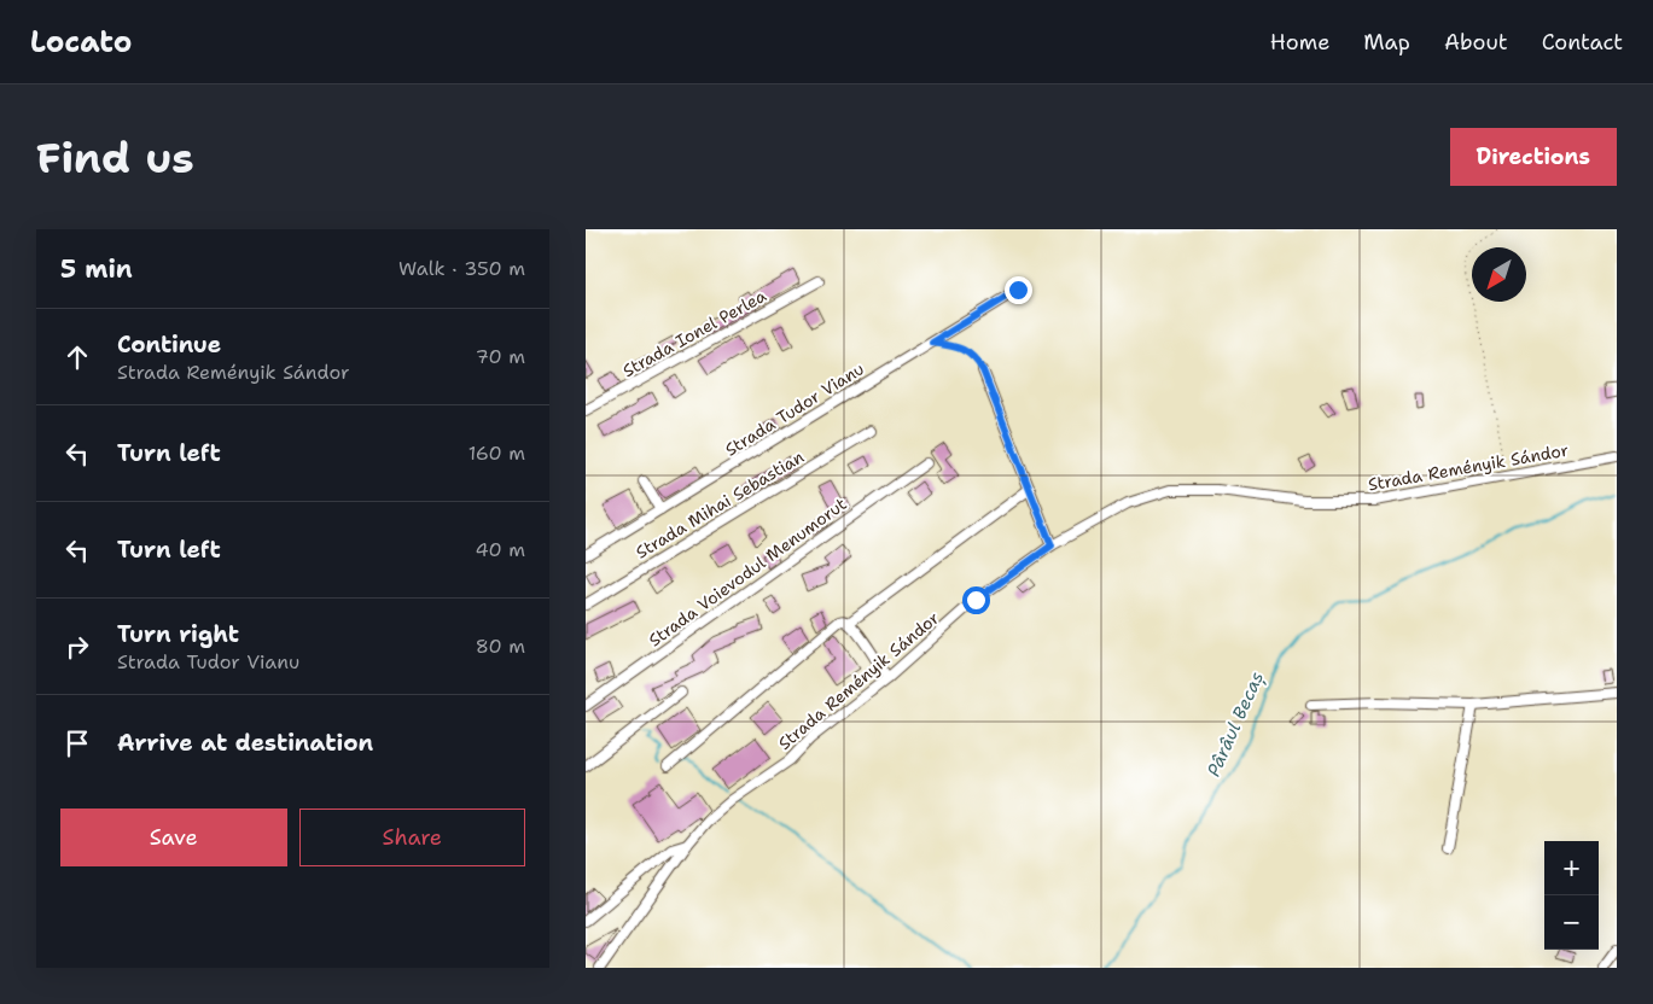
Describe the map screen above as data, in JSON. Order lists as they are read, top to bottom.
{
  "streets": {
    "street": [
      "Strada Ionel Perlea",
      "Strada Tudor Vianu",
      "Strada Reményik Sándor",
      "Strada Mihai Sebastian",
      "Strada Voievodul Menumorut"
    ]
  },
  "water": ["Pârâul Becaș"],
  "north": "bottom left",
  "page": {
    "header": "Locato",
    "nav": [
      "Home",
      "Map",
      "About",
      "Contact"
    ],
    "buttons": [
      "Directions",
      ["Save", "Share"]
    ],
    "title": "Find us",
    "heading": ["5 min", "Walk · 350 m"],
    "list": [
      ["Continue", "Strada Reményik Sándor", "70 m"],
      ["Turn left", "160 m"],
      ["Turn left", "40 m"],
      ["Turn right", "Strada Tudor Vianu", "80 m"],
      "Arrive at destination"
    ],
    "map_buttons": ["+", "−"]
  }
}
